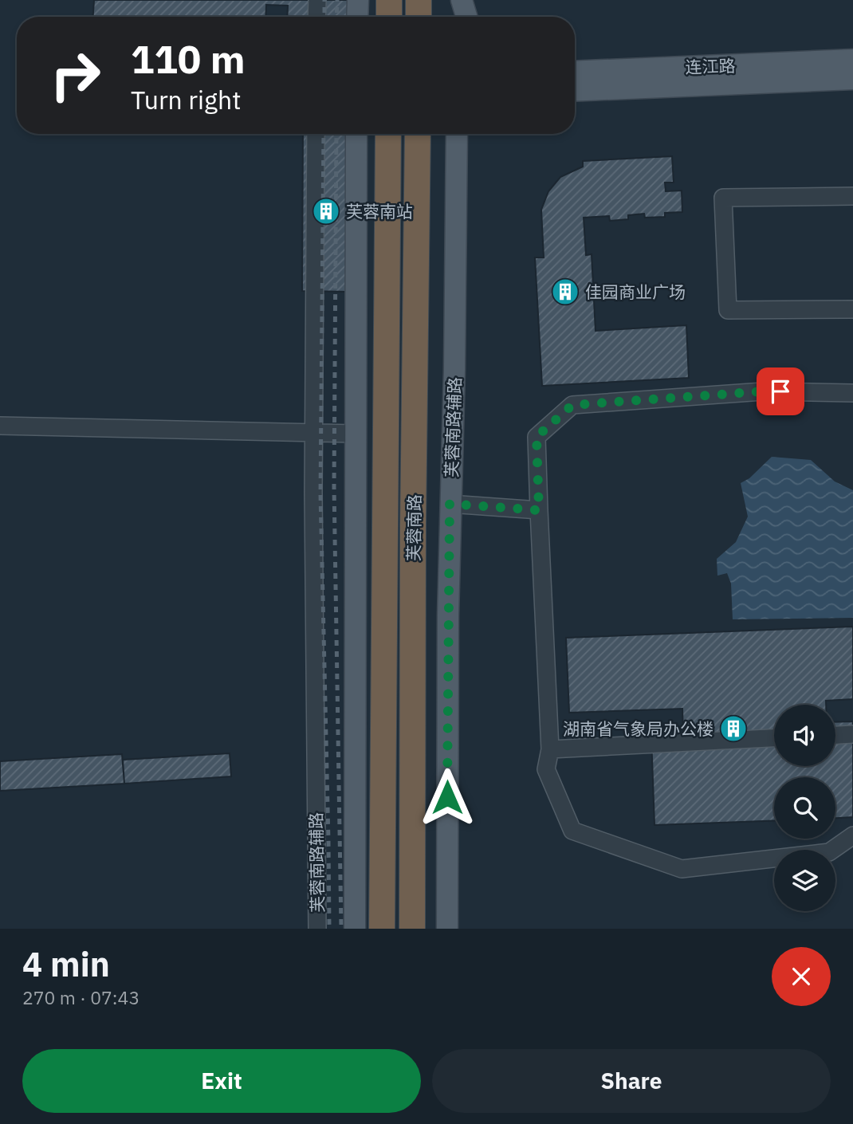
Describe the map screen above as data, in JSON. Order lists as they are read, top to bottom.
{
  "streets": {
    "highway": ["芙蓉南路"],
    "main road": ["连江路", "芙蓉南路辅路"]
  },
  "places": {
    "building": ["芙蓉南站", "佳园商业广场", "湖南省气象局办公楼"]
  },
  "page": {
    "turn": ["110 m", "Turn right"],
    "heading": ["4 min", "270 m · 07:43"],
    "buttons": ["Exit", "Share"]
  }
}
